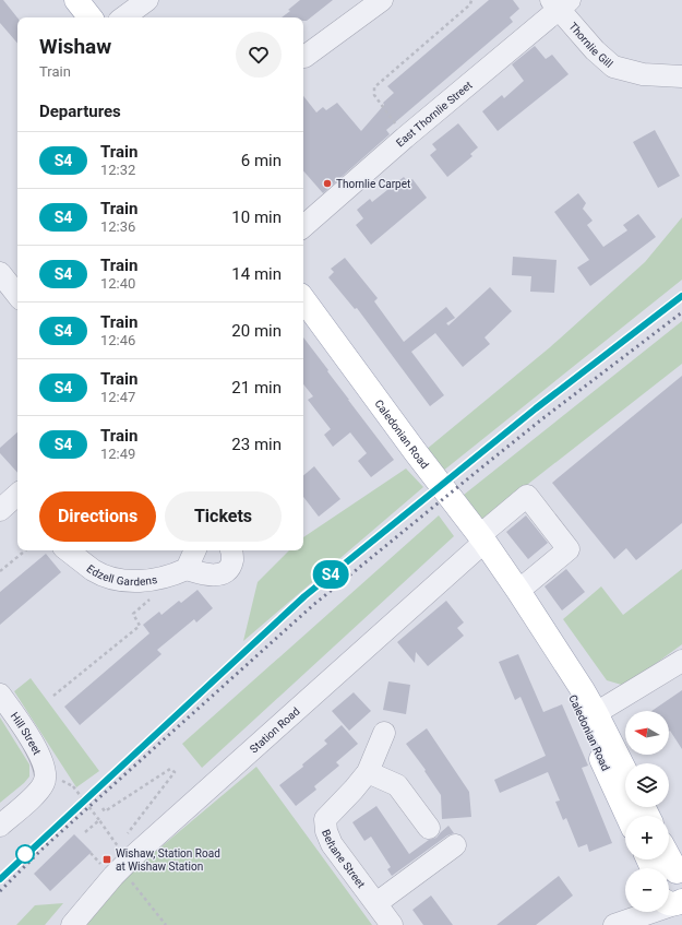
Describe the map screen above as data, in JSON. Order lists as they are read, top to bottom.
{
  "streets": {
    "main road": ["Caledonian Road"],
    "street": [
      "Thornlie Gill",
      "East Thornlie Street",
      "Edzell Gardens",
      "Station Road",
      "Hill Street",
      "Beltane Street"
    ]
  },
  "crossings": [
    ["Thornlie Gill", "East Thornlie Street"],
    ["Caledonian Road", "Station Road"]
  ],
  "places": {
    "other": ["Thornlie Carpet"],
    "transit": ["Wishaw, Station Road at Wishaw Station"]
  },
  "north": "left",
  "page": {
    "on_map": "S4",
    "heading": [
      ["Wishaw", "Train"],
      "Departures"
    ],
    "list": [
      {
        "mark": "S4",
        "name": "Train",
        "note": "12:32",
        "value": "6 min"
      },
      {
        "mark": "S4",
        "name": "Train",
        "note": "12:36",
        "value": "10 min"
      },
      {
        "mark": "S4",
        "name": "Train",
        "note": "12:40",
        "value": "14 min"
      },
      {
        "mark": "S4",
        "name": "Train",
        "note": "12:46",
        "value": "20 min"
      },
      {
        "mark": "S4",
        "name": "Train",
        "note": "12:47",
        "value": "21 min"
      },
      {
        "mark": "S4",
        "name": "Train",
        "note": "12:49",
        "value": "23 min"
      }
    ],
    "buttons": ["Directions", "Tickets"],
    "map_buttons": ["+", "−"]
  }
}
